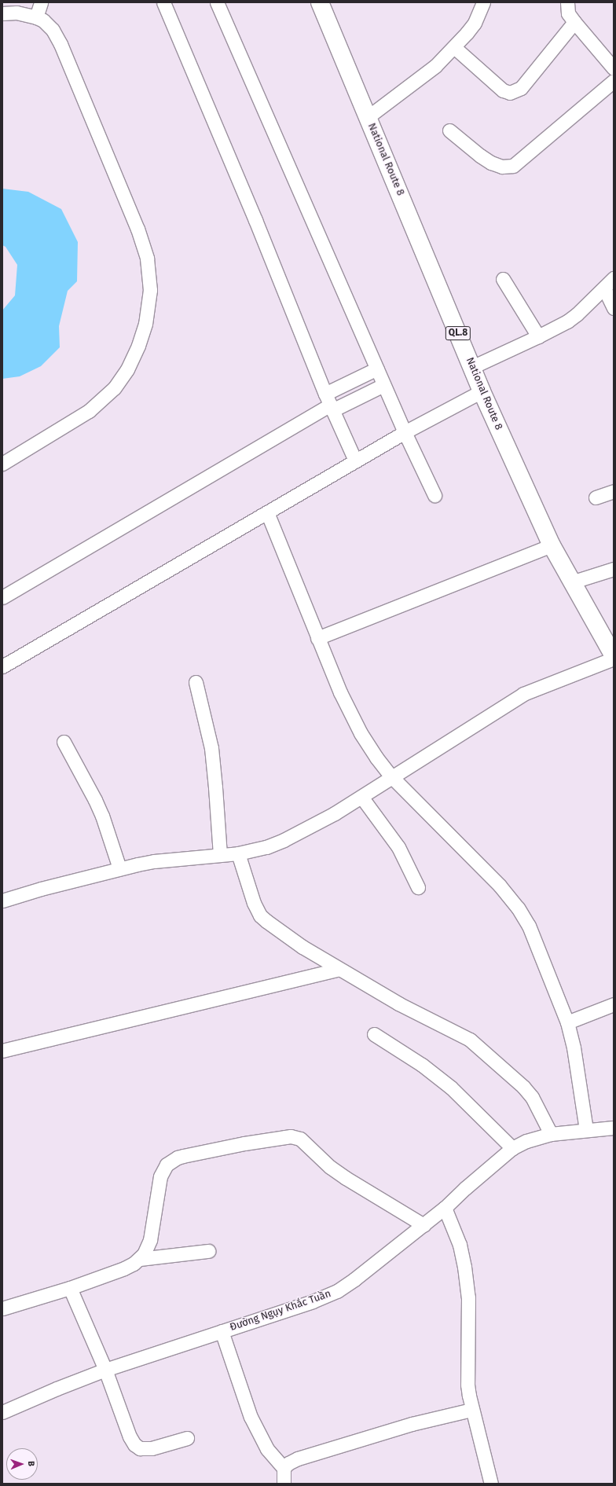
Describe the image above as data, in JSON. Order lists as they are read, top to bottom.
{
  "streets": {
    "highway": ["National Route 8", "QL.8"],
    "street": ["Đường Ngụy Khắc Tuần"]
  },
  "north": "right"
}
